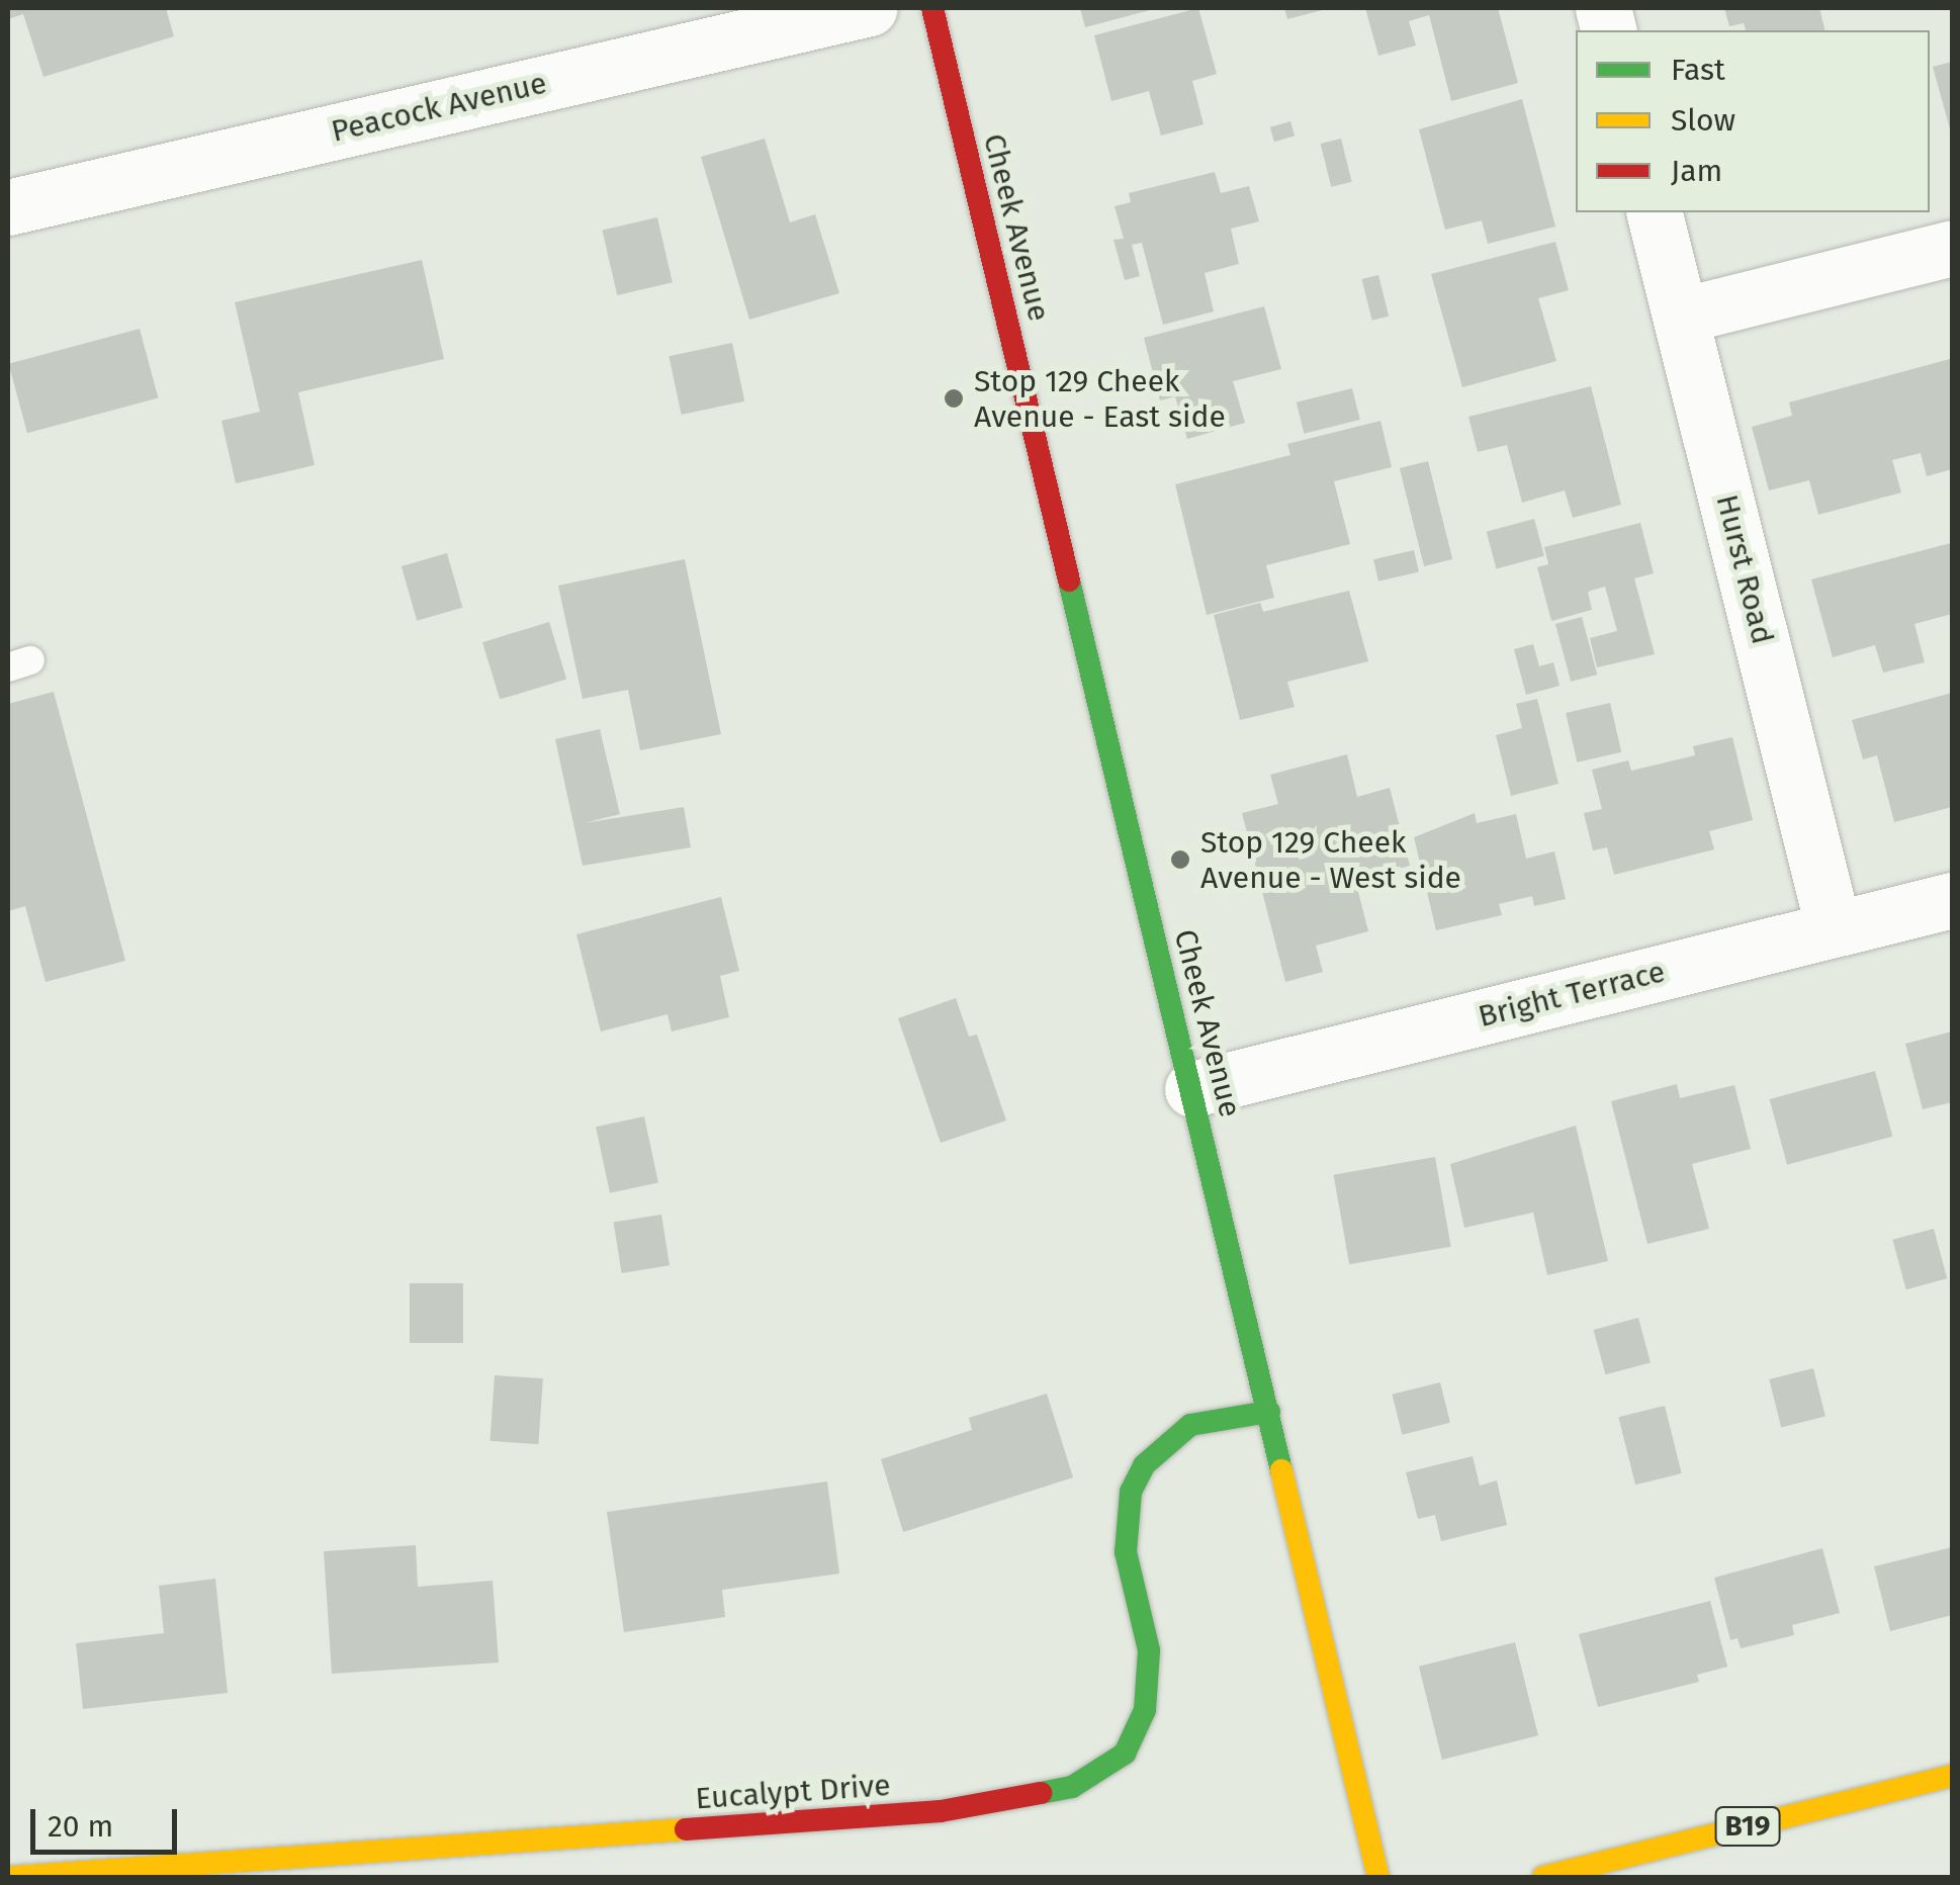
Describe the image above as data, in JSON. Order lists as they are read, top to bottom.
{
  "streets": {
    "street": [
      "Peacock Avenue",
      "Cheek Avenue",
      "Hurst Road",
      "Bright Terrace",
      "Eucalypt Drive",
      "B19"
    ]
  },
  "crossings": [
    ["Cheek Avenue", "Bright Terrace"],
    ["Cheek Avenue", "Eucalypt Drive"],
    ["Hurst Road", "Bright Terrace"]
  ],
  "places": ["Stop 129 Cheek Avenue - East side", "Stop 129 Cheek Avenue - West side"],
  "legend": ["Fast", "Slow", "Jam"],
  "scale_bar": "20 m"
}
